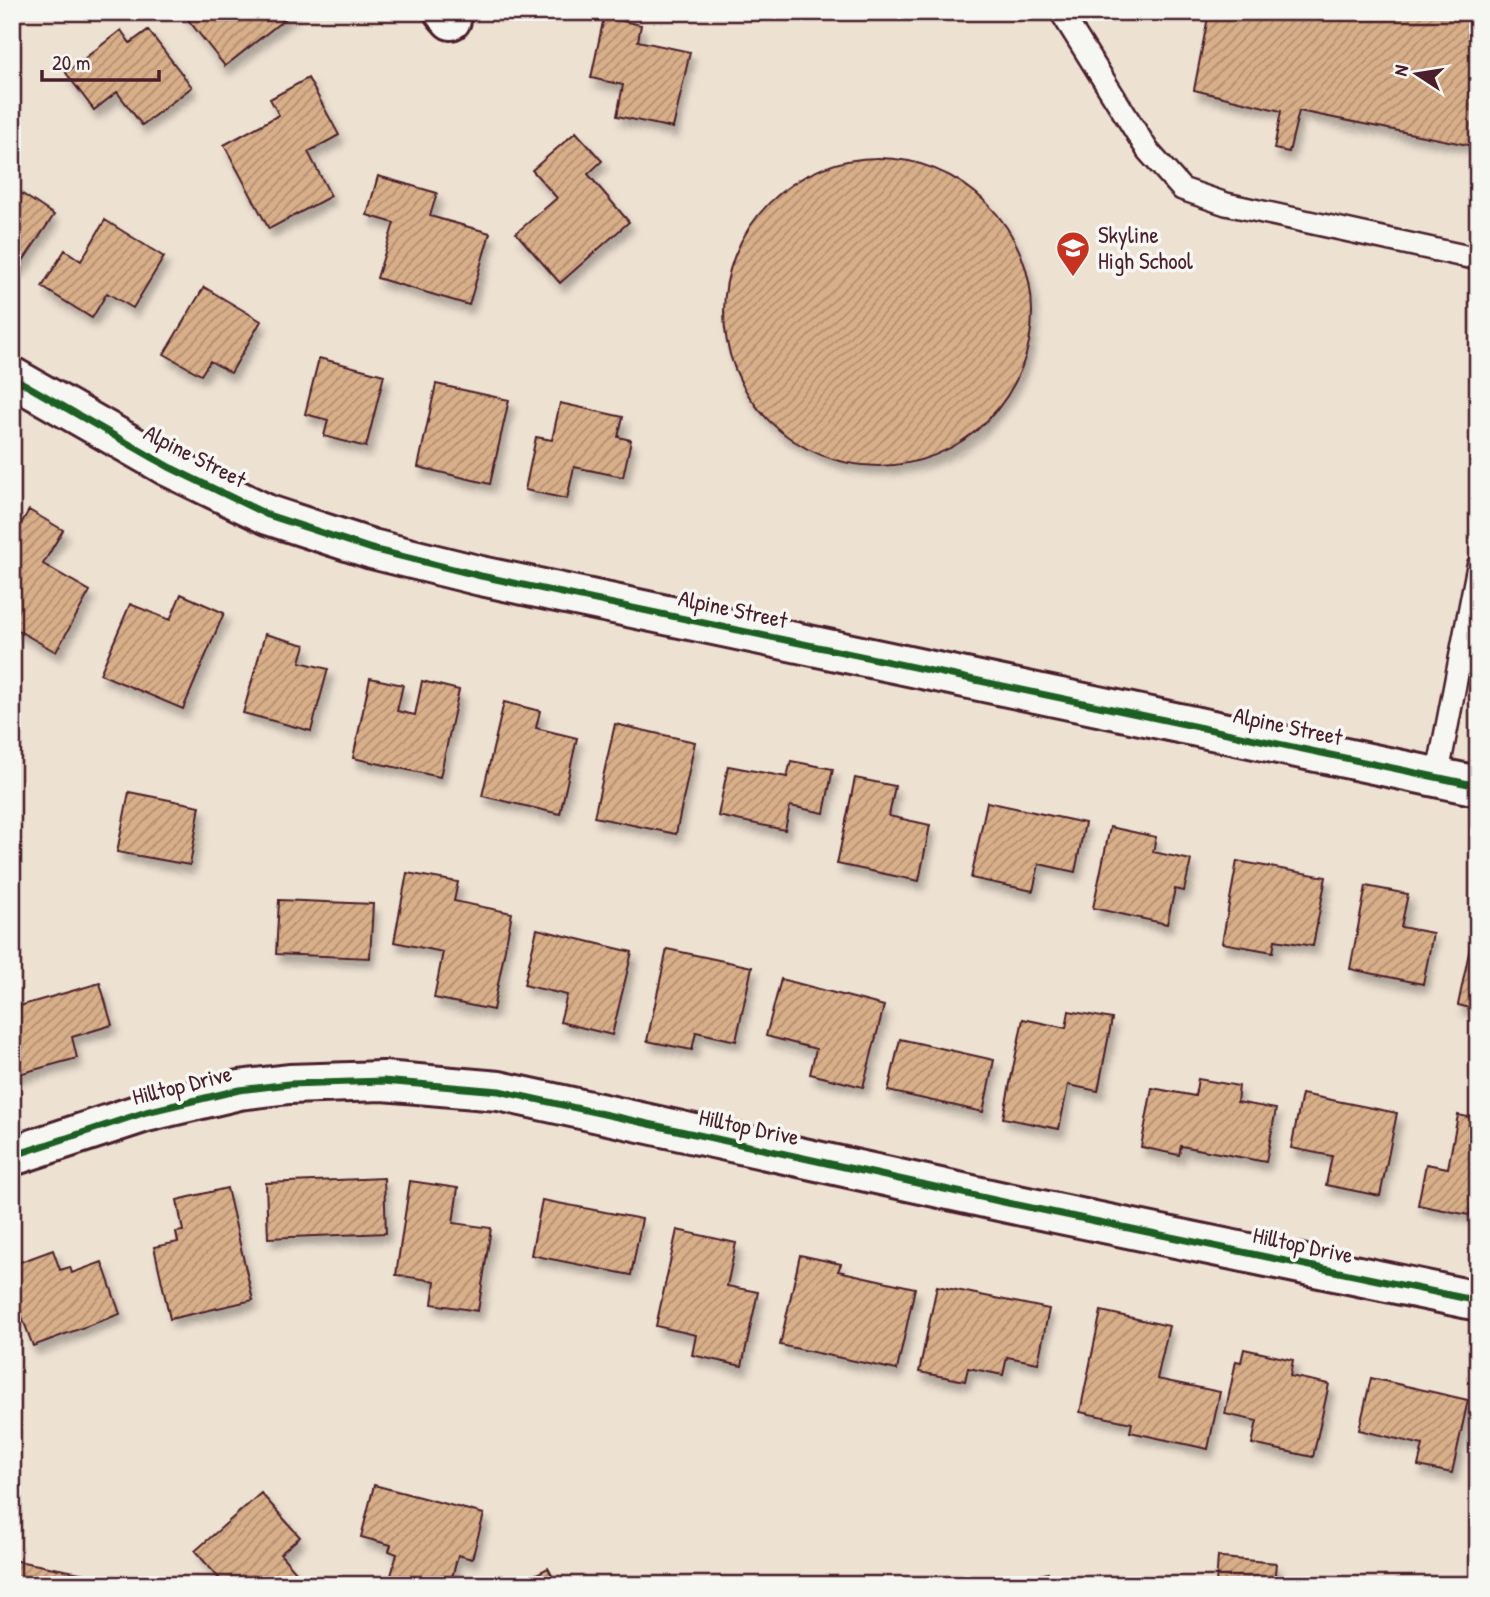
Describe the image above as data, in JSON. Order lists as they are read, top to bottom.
{
  "streets": {
    "street": ["Alpine Street", "Hilltop Drive"]
  },
  "places": {
    "school or university": ["Skyline High School"]
  },
  "scale_bar": "20 m",
  "north": "left"
}
